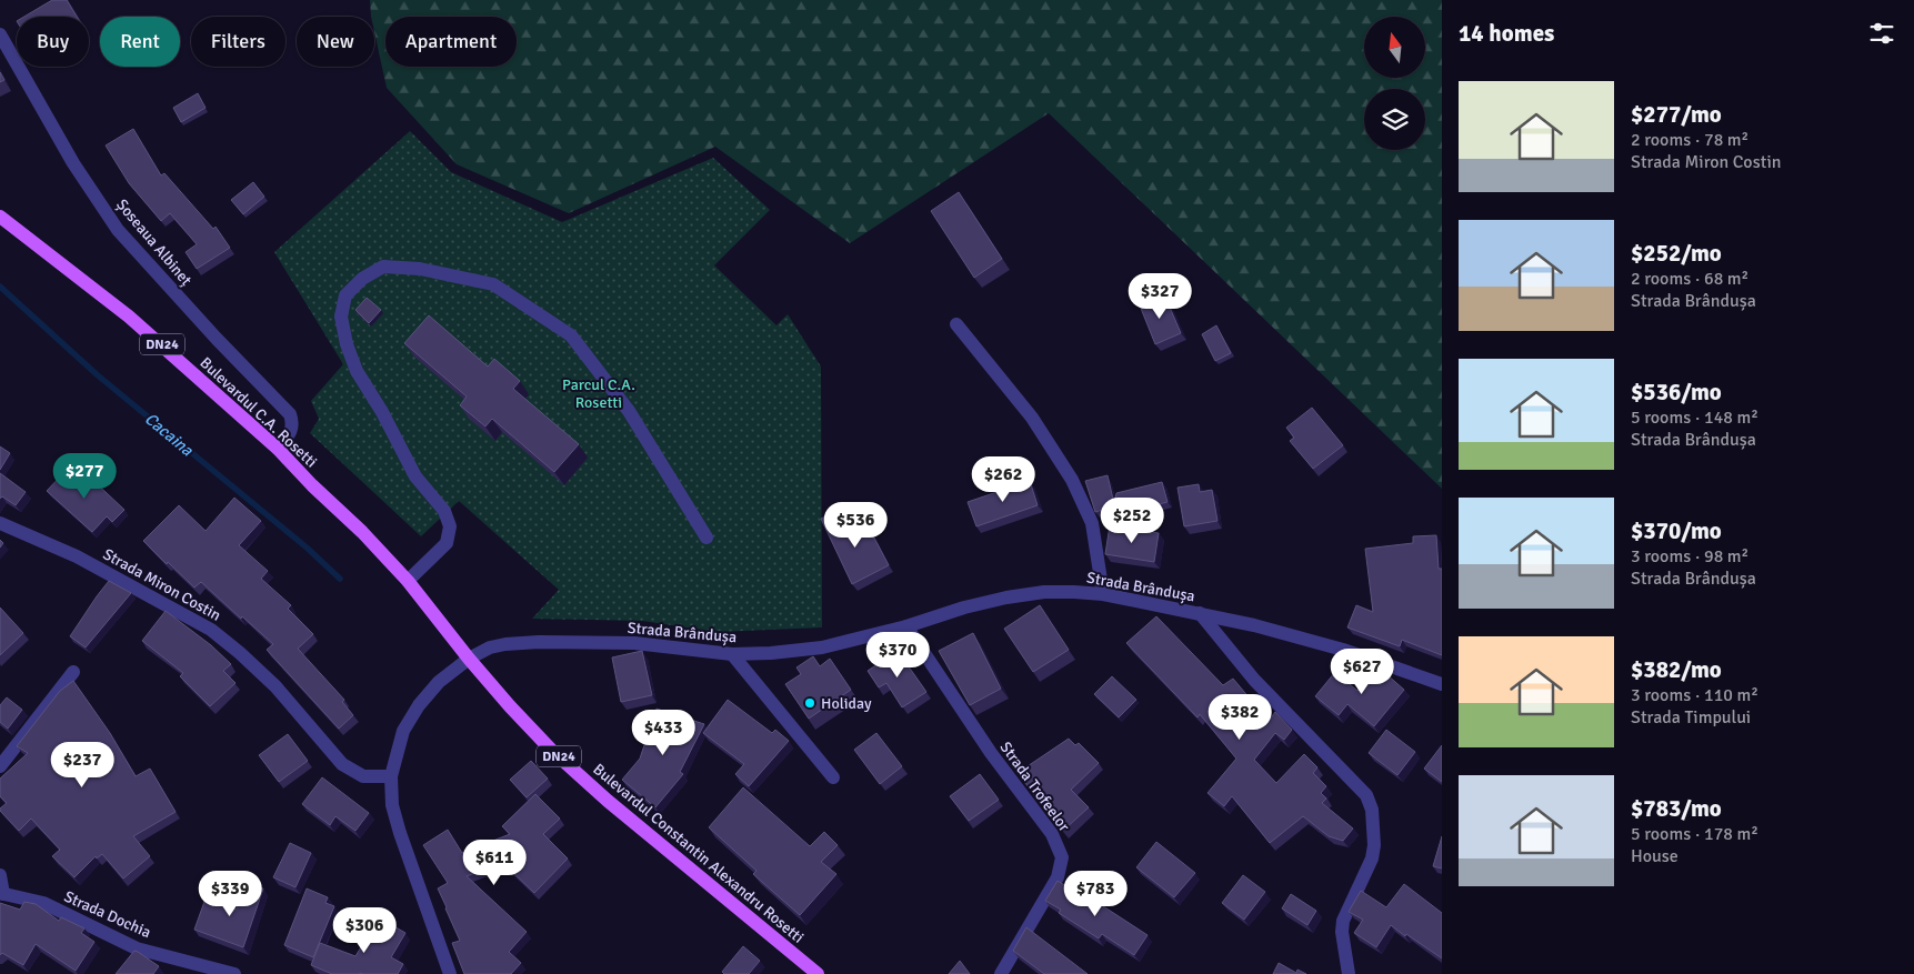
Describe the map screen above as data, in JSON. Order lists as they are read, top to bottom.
{
  "streets": {
    "main road": ["DN24", "Bulevardul C.A. Rosetti", "Bulevardul Constantin Alexandru Rosetti"],
    "street": [
      "Șoseaua Albineț",
      "Strada Miron Costin",
      "Strada Brândușa",
      "Strada Trofeelor",
      "Strada Dochia"
    ]
  },
  "crossings": [
    ["Șoseaua Albineț", "Bulevardul C.A. Rosetti"],
    ["Bulevardul C.A. Rosetti", "Strada Brândușa"],
    ["Bulevardul C.A. Rosetti", "Bulevardul Constantin Alexandru Rosetti"],
    ["Strada Miron Costin", "Strada Brândușa"],
    ["Strada Brândușa", "Strada Trofeelor"],
    ["Strada Brândușa", "Bulevardul Constantin Alexandru Rosetti"]
  ],
  "water": ["Cacaina"],
  "parks": ["Parcul C.A. Rosetti"],
  "places": ["Holiday"],
  "north": "top",
  "page": {
    "heading": "14 homes",
    "chip": [
      "Buy",
      "Rent",
      "Filters",
      "New",
      "Apartment"
    ],
    "list": [
      {
        "name": "$277/mo",
        "note": "2 rooms · 78 m² · Strada Miron Costin"
      },
      {
        "name": "$252/mo",
        "note": "2 rooms · 68 m² · Strada Brândușa"
      },
      {
        "name": "$536/mo",
        "note": "5 rooms · 148 m² · Strada Brândușa"
      },
      {
        "name": "$370/mo",
        "note": "3 rooms · 98 m² · Strada Brândușa"
      },
      {
        "name": "$382/mo",
        "note": "3 rooms · 110 m² · Strada Timpului"
      },
      {
        "name": "$783/mo",
        "note": "5 rooms · 178 m² · House"
      }
    ],
    "price": [
      "$327",
      "$277",
      "$262",
      "$252",
      "$536",
      "$370",
      "$627",
      "$382",
      "$433",
      "$237",
      "$611",
      "$339",
      "$783",
      "$306"
    ]
  }
}
